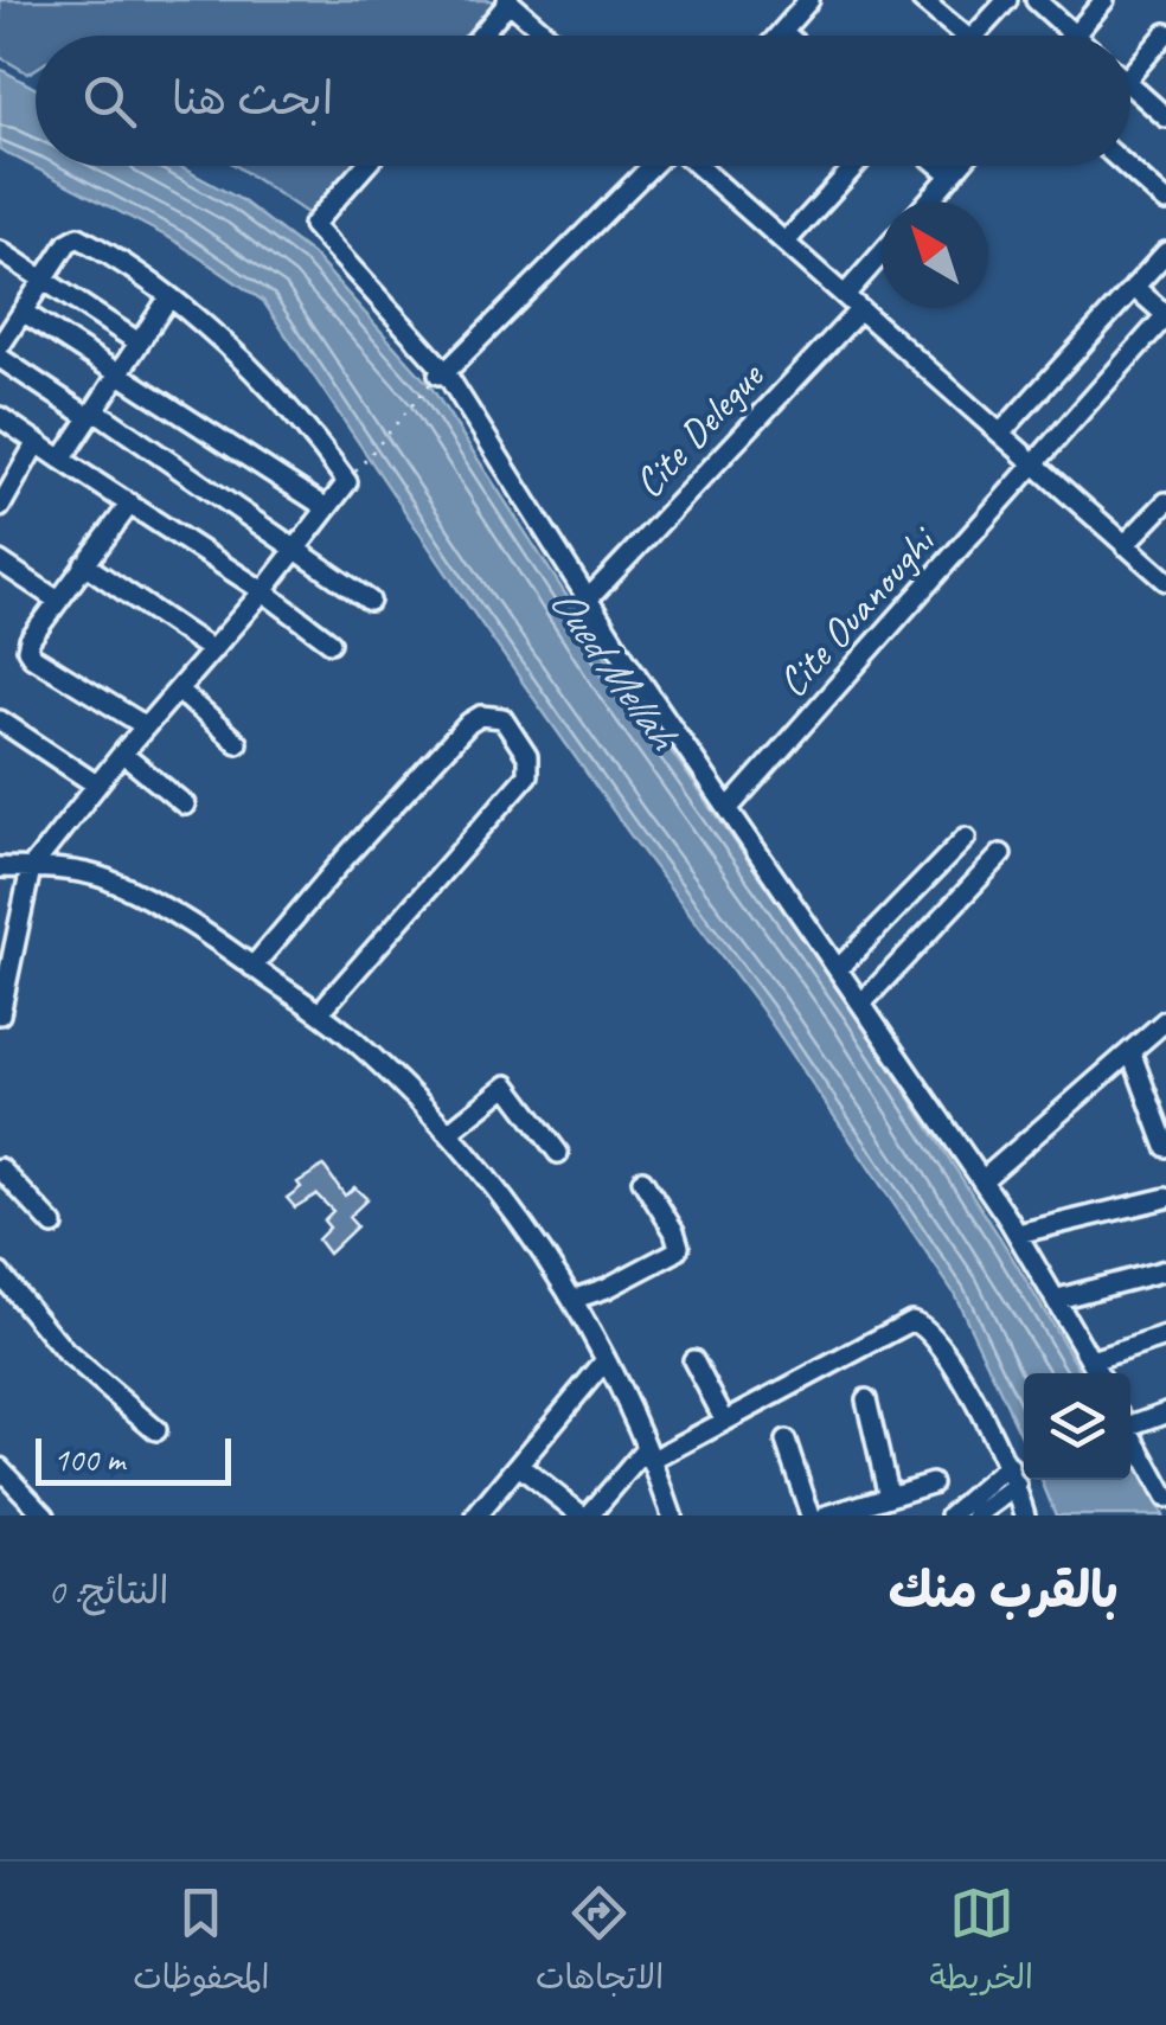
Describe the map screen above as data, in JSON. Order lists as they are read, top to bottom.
{
  "streets": {
    "street": ["Cite Delegue", "Cite Ouanoughi"]
  },
  "water": ["Oued Mellah"],
  "scale_bar": "100 m",
  "north": "top left",
  "page": {
    "search": "ابحث هنا",
    "scale": "100 m",
    "heading": ["بالقرب منك", "النتائج: 0"],
    "nav": ["الخريطة", "الاتجاهات", "المحفوظات"]
  }
}
